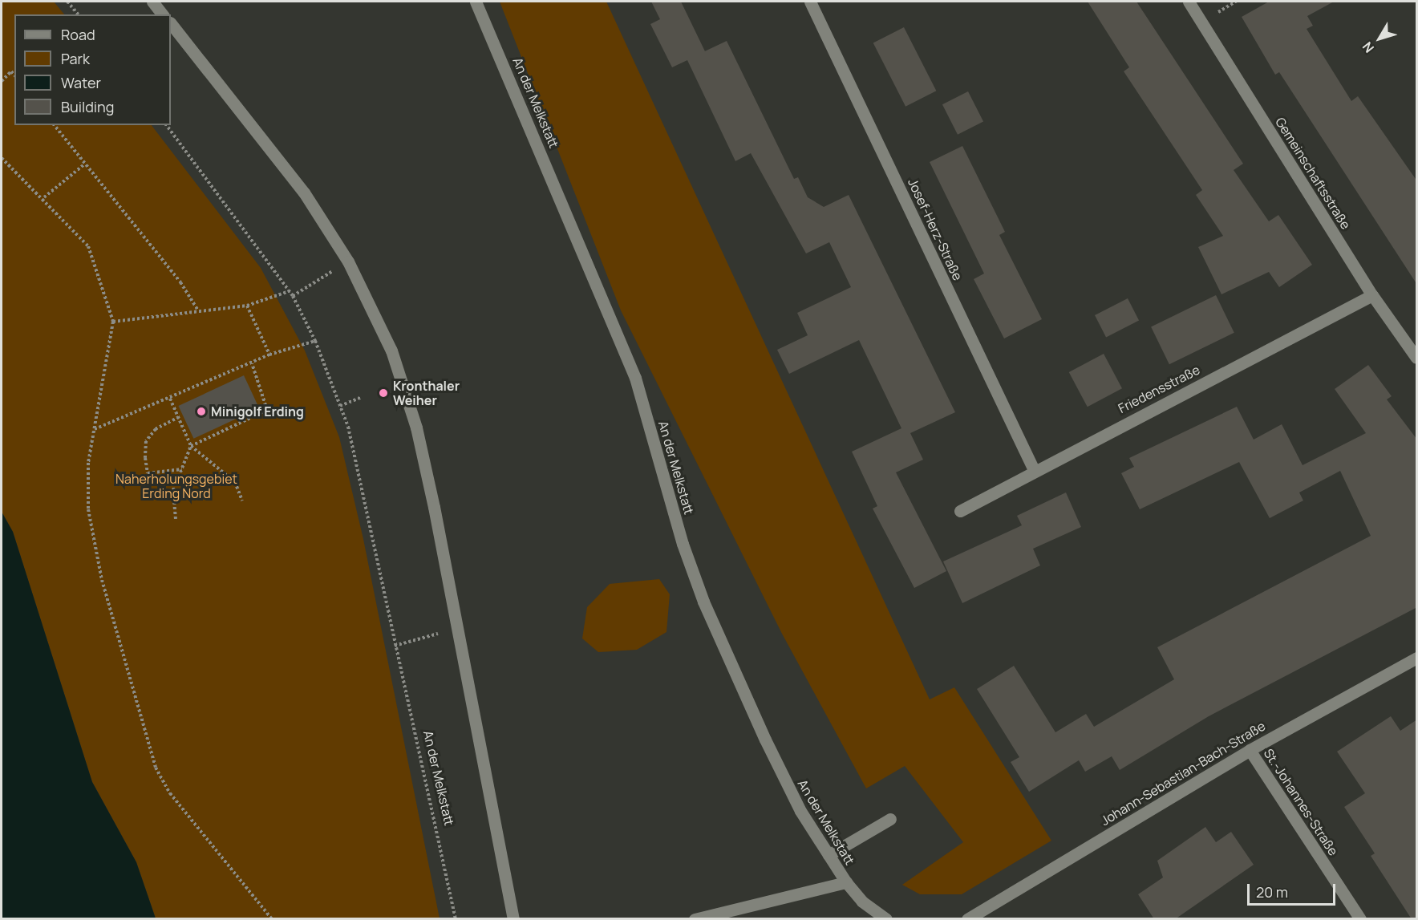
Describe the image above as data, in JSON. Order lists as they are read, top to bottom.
{
  "streets": {
    "street": [
      "An der Melkstatt",
      "Gemeinschaftsstraße",
      "Josef-Herz-Straße",
      "Friedensstraße",
      "Johann-Sebastian-Bach-Straße",
      "St.-Johannes-Straße"
    ]
  },
  "crossings": [
    ["Gemeinschaftsstraße", "Friedensstraße"],
    ["Josef-Herz-Straße", "Friedensstraße"],
    ["Johann-Sebastian-Bach-Straße", "St.-Johannes-Straße"]
  ],
  "parks": ["Naherholungsgebiet Erding Nord"],
  "places": ["Kronthaler Weiher", "Minigolf Erding"],
  "legend": [
    "Road",
    "Park",
    "Water",
    "Building"
  ],
  "scale_bar": "20 m",
  "north": "bottom left"
}
